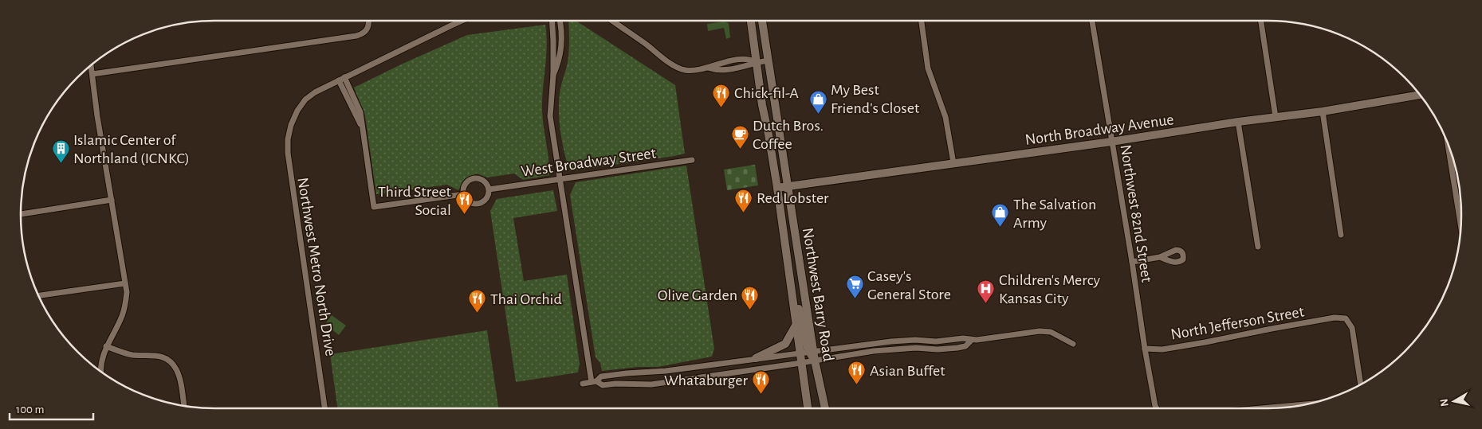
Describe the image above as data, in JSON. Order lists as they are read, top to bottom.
{
  "streets": {
    "main road": ["North Broadway Avenue", "Northwest Barry Road"],
    "street": [
      "West Broadway Street",
      "Northwest 82nd Street",
      "Northwest Metro North Drive",
      "North Jefferson Street"
    ]
  },
  "crossings": [
    ["North Broadway Avenue", "Northwest 82nd Street"],
    ["North Broadway Avenue", "Northwest Barry Road"],
    ["Northwest 82nd Street", "North Jefferson Street"]
  ],
  "places": {
    "restaurant": [
      "Chick-fil-A",
      "Red Lobster",
      "Third Street Social",
      "Olive Garden",
      "Thai Orchid",
      "Asian Buffet",
      "Whataburger"
    ],
    "shop": ["My Best Friend's Closet", "The Salvation Army"],
    "cafe": ["Dutch Bros. Coffee"],
    "building": ["Islamic Center of Northland (ICNKC)"],
    "supermarket": ["Casey's General Store"],
    "hospital": ["Children's Mercy Kansas City"]
  },
  "scale_bar": "100 m",
  "north": "left"
}
